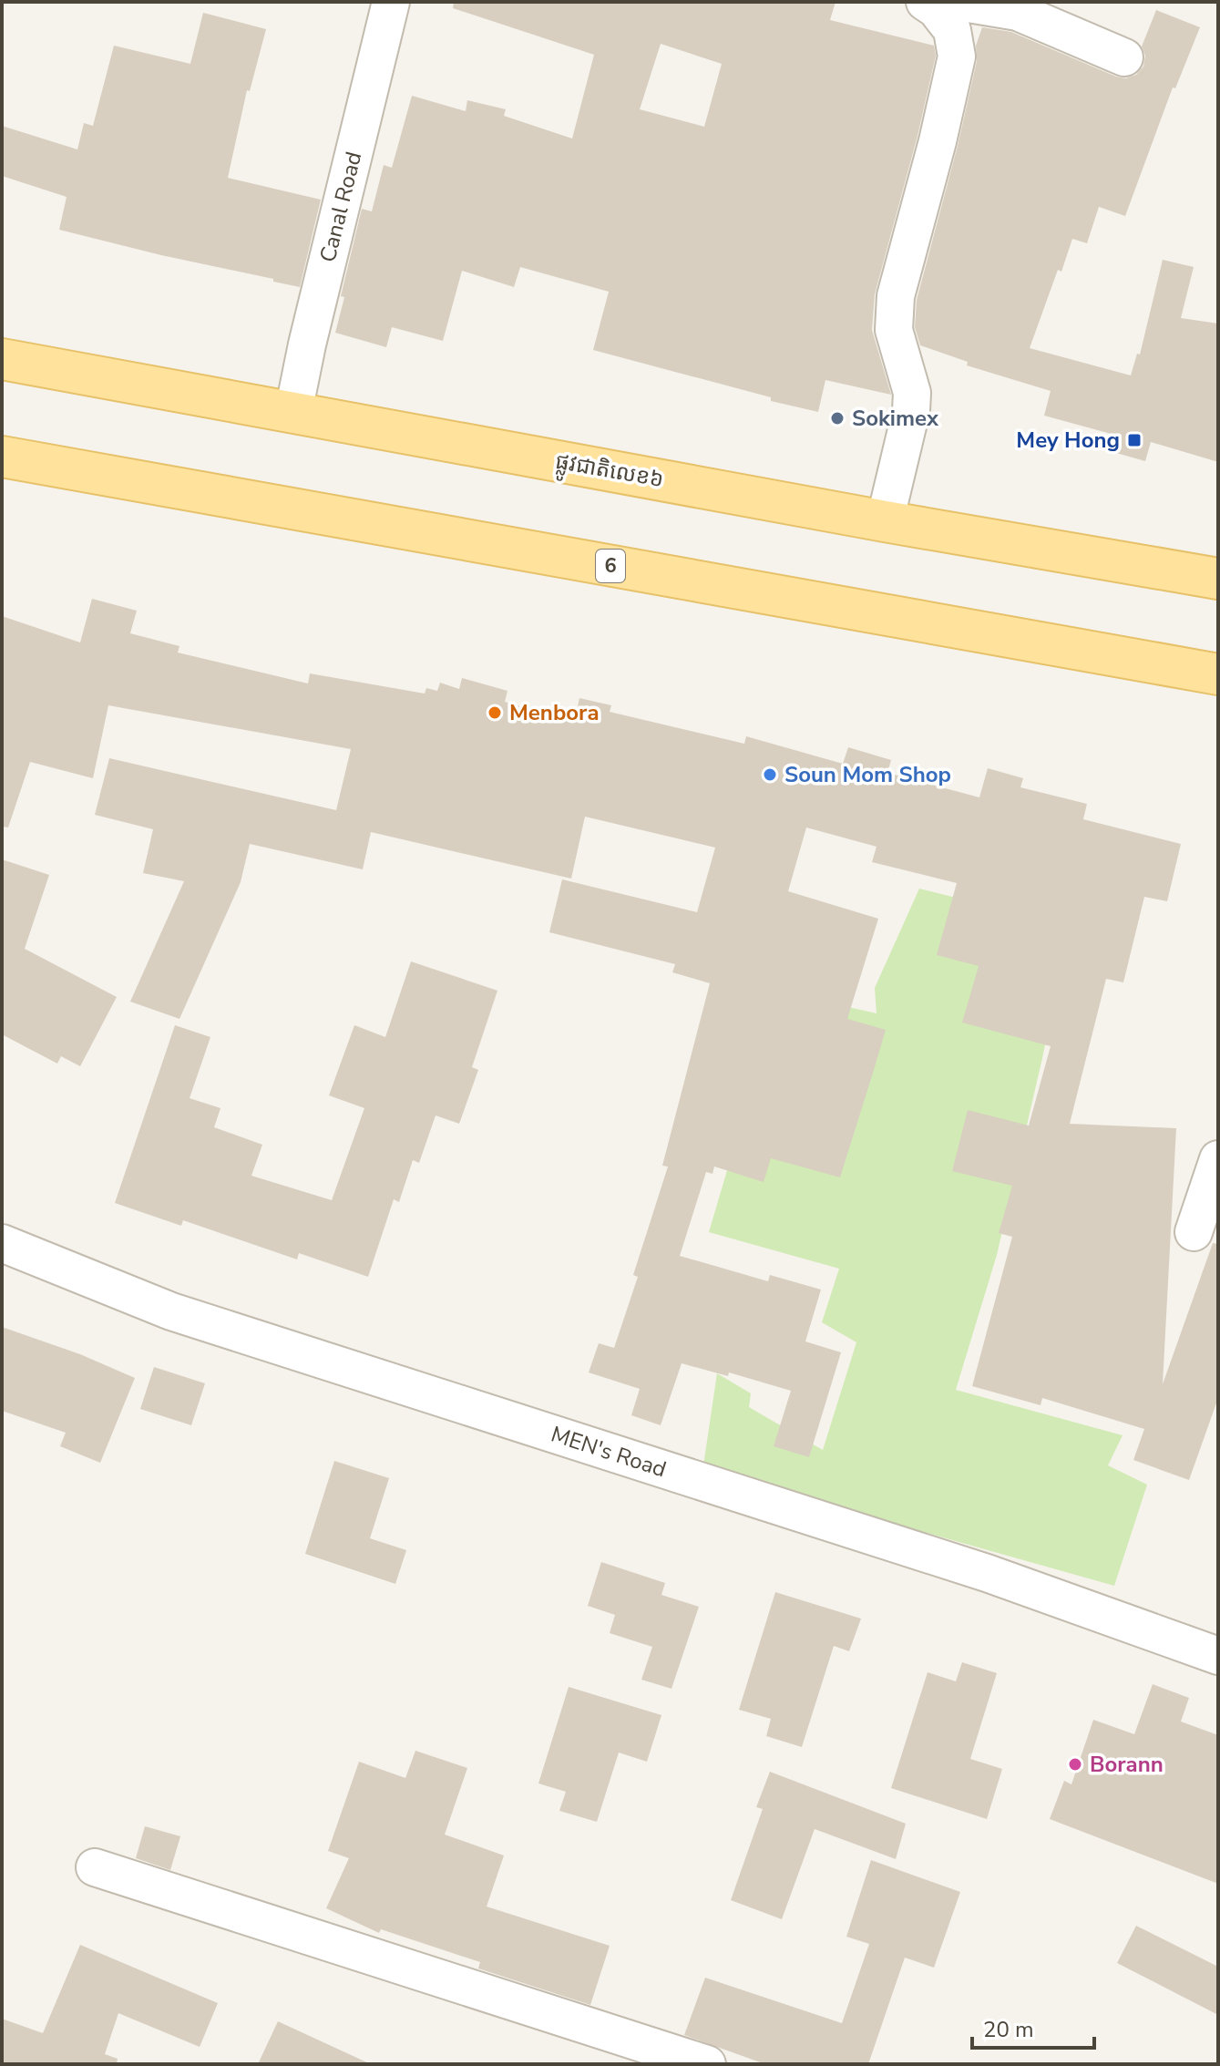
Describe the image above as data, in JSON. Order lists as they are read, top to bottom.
{
  "streets": {
    "main road": ["ផ្លូវជាតិលេខ៦", "6"],
    "street": ["Canal Road", "MEN's Road"]
  },
  "crossings": [
    ["Canal Road", "ផ្លូវជាតិលេខ៦"]
  ],
  "places": {
    "other": [
      "Sokimex",
      "Menbora",
      "Soun Mom Shop",
      "Borann"
    ],
    "transit": ["Mey Hong"]
  },
  "scale_bar": "20 m"
}
